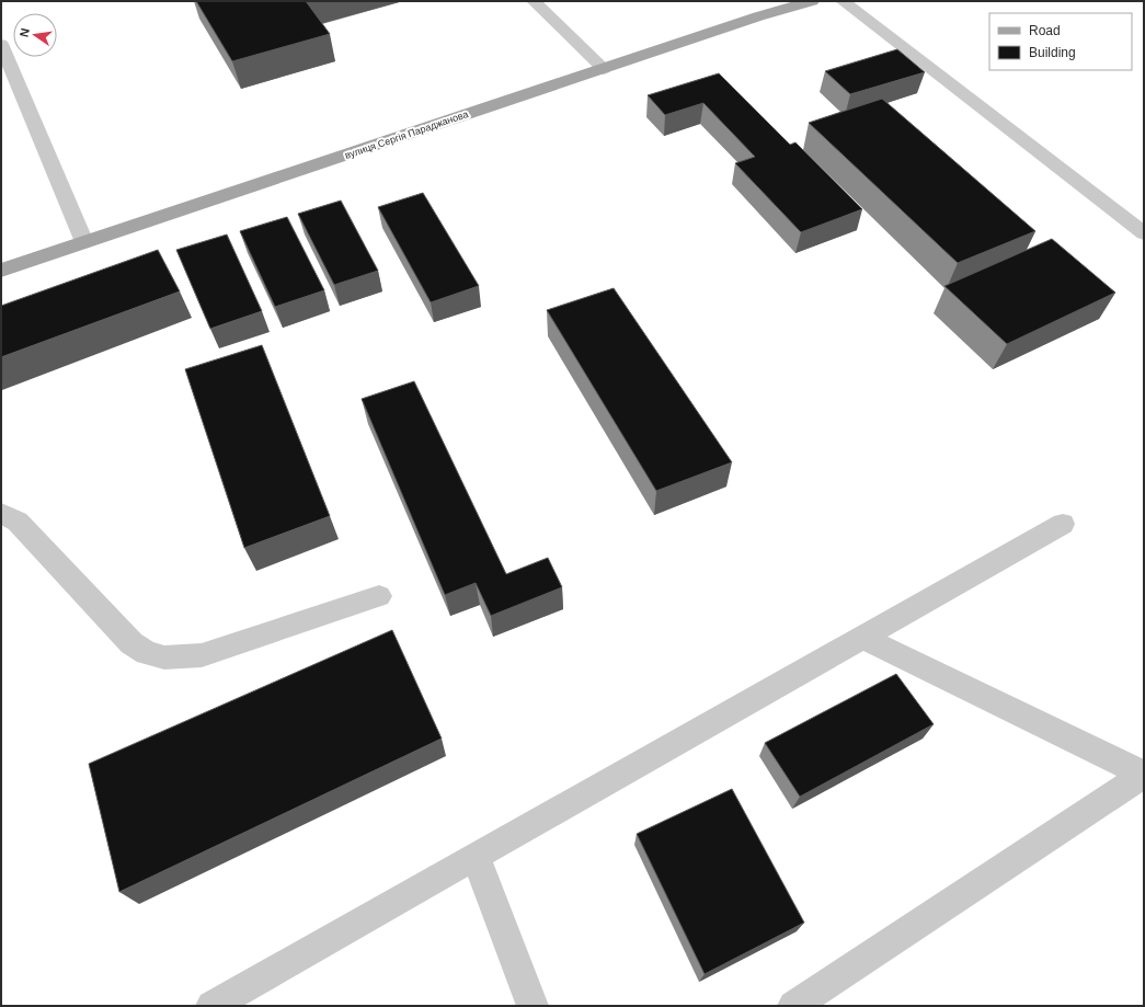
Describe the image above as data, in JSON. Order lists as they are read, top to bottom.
{
  "streets": {
    "main road": ["вулиця Сергія Параджанова"]
  },
  "legend": ["Road", "Building"],
  "north": "left"
}
